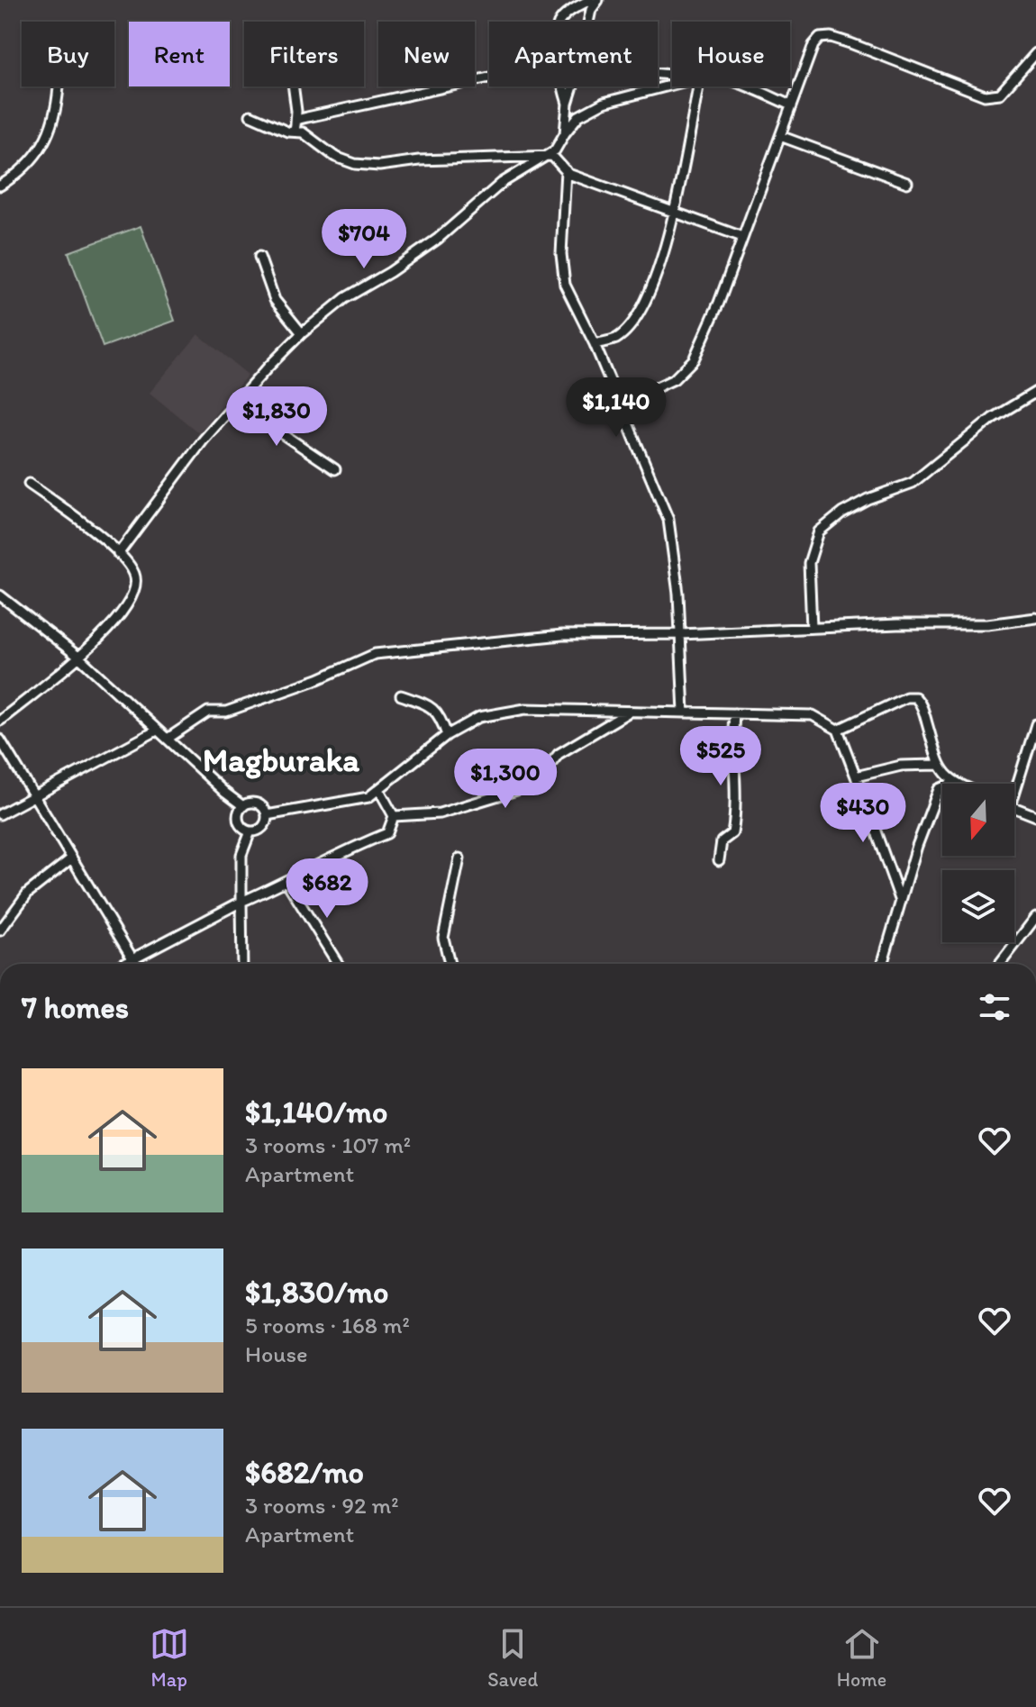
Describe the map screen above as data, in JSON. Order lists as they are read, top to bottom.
{
  "districts": ["Magburaka"],
  "north": "bottom",
  "page": {
    "chip": [
      "Buy",
      "Rent",
      "Filters",
      "New",
      "Apartment",
      "House"
    ],
    "price": [
      "$704",
      "$1,140",
      "$1,830",
      "$525",
      "$1,300",
      "$430",
      "$682"
    ],
    "heading": "7 homes",
    "list": [
      {
        "name": "$1,140/mo",
        "note": "3 rooms · 107 m² · Apartment"
      },
      {
        "name": "$1,830/mo",
        "note": "5 rooms · 168 m² · House"
      },
      {
        "name": "$682/mo",
        "note": "3 rooms · 92 m² · Apartment"
      }
    ],
    "tabs": ["Map", "Saved", "Home"]
  }
}
